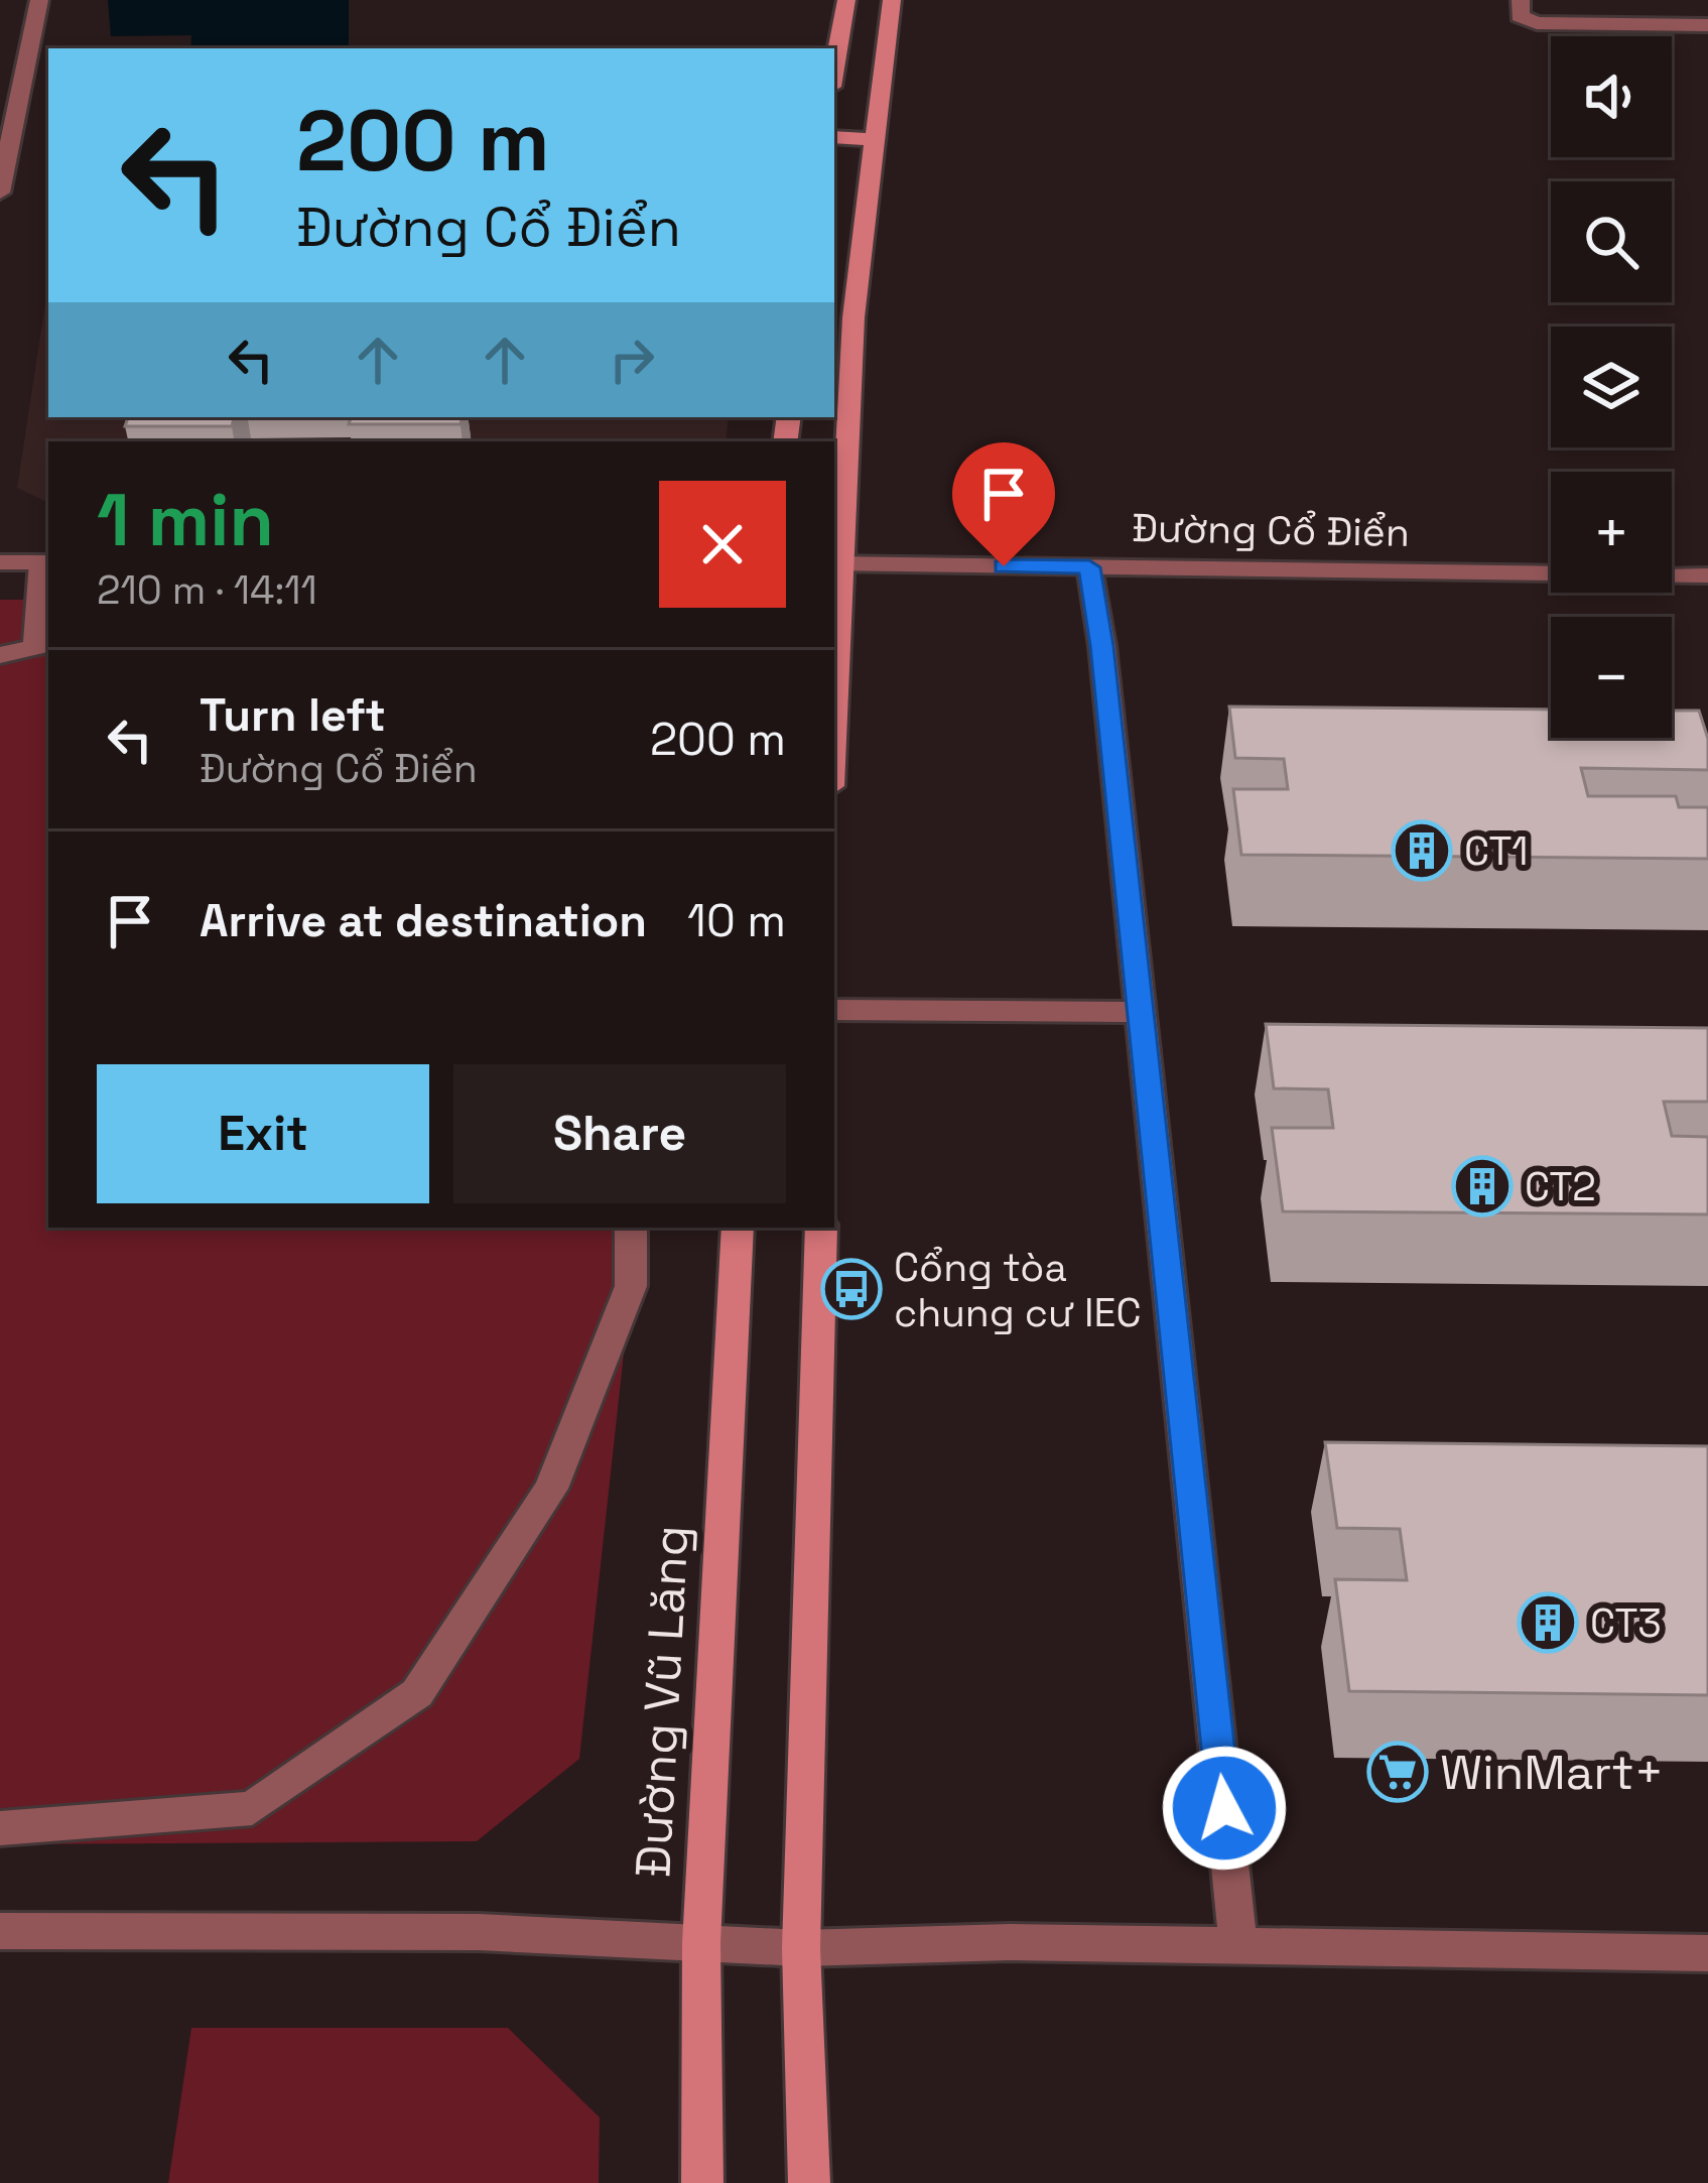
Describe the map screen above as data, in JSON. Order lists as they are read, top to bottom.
{
  "streets": {
    "main road": ["Đường Vũ Lăng"],
    "street": ["Đường Cổ Điển"]
  },
  "places": {
    "building": ["CT1", "CT2", "CT3"],
    "bus stop": ["Cổng tòa chung cư IEC"],
    "supermarket": ["WinMart+"]
  },
  "page": {
    "map_buttons": ["+", "−"],
    "turn": ["200 m", "Đường Cổ Điển"],
    "heading": ["1 min", "210 m · 14:11"],
    "list": [
      {
        "name": "Turn left",
        "note": "Đường Cổ Điển",
        "value": "200 m"
      },
      {
        "name": "Arrive at destination",
        "value": "10 m"
      }
    ],
    "buttons": ["Exit", "Share"]
  }
}
